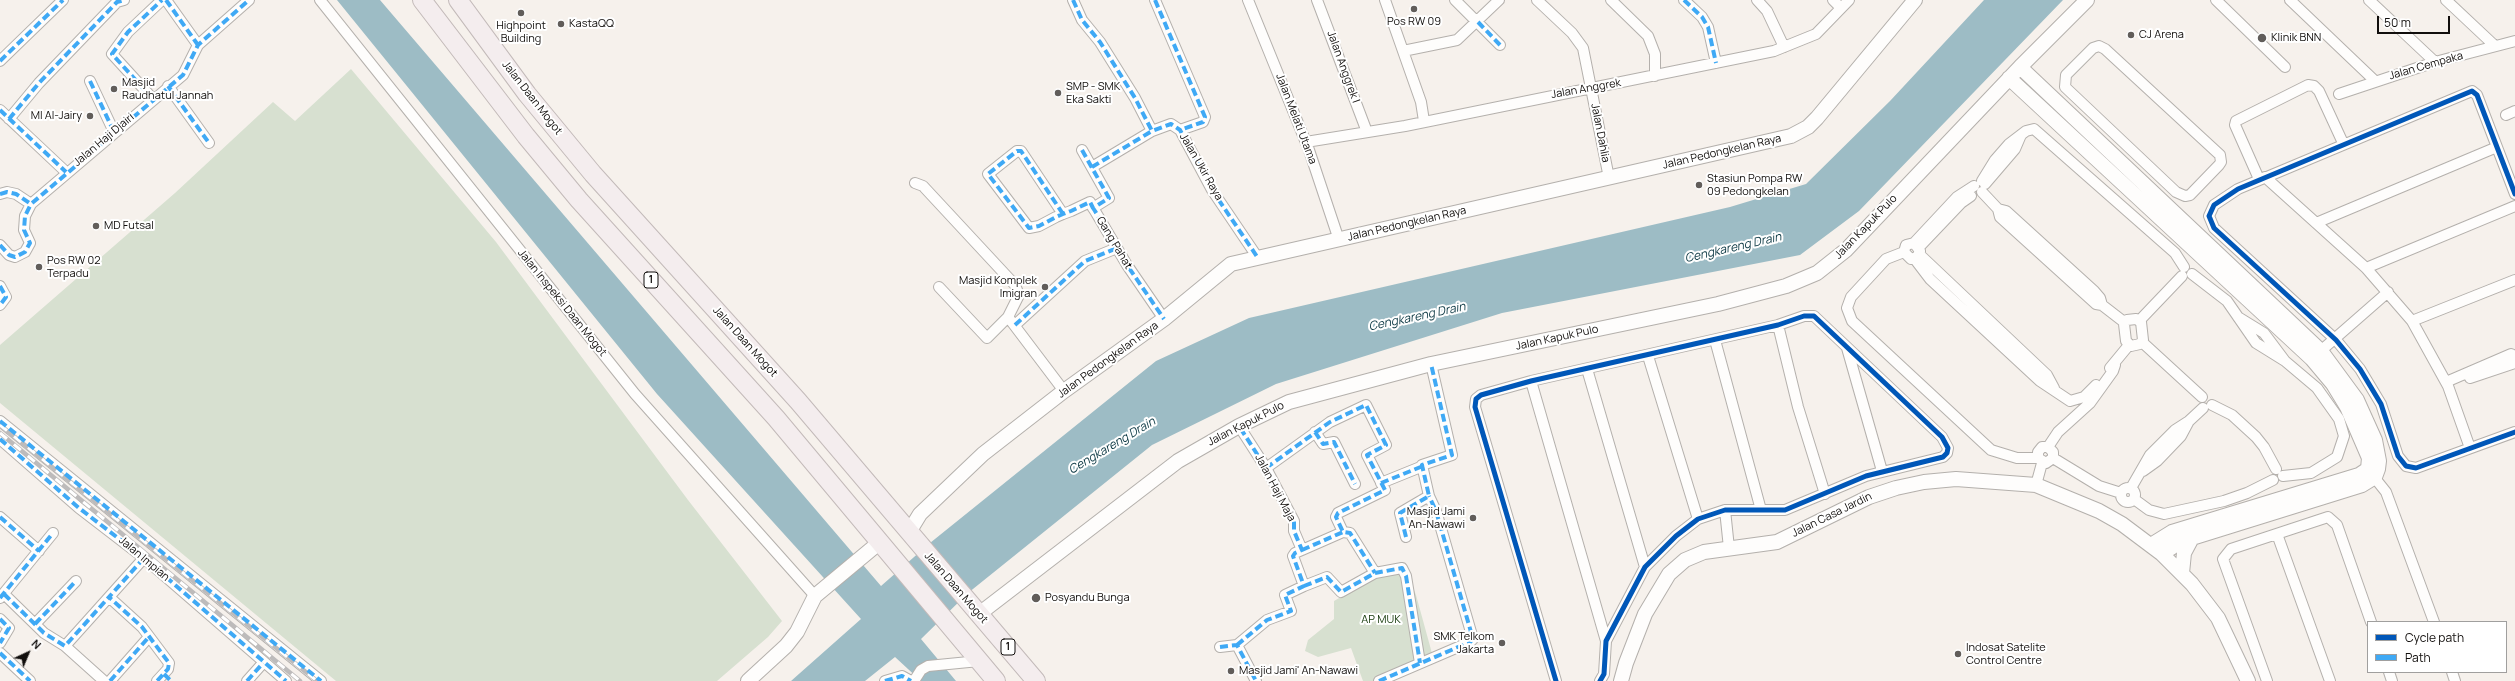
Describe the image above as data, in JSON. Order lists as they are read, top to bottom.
{
  "streets": {
    "highway": ["Jalan Daan Mogot", "1"],
    "main road": ["Jalan Pedongkelan Raya", "Jalan Kapuk Pulo", "Jalan Casa Jardin"],
    "street": [
      "Jalan Cempaka",
      "Jalan Anggrek I",
      "Jalan Anggrek",
      "Jalan Melati Utama",
      "Jalan Dahlia",
      "Jalan Haji Djairi",
      "Jalan Ukir Raya",
      "Gang Pahat",
      "Jalan Inspeksi Daan Mogot",
      "Jalan Haji Maja",
      "Jalan Impian"
    ]
  },
  "crossings": [
    ["Jalan Anggrek I", "Jalan Anggrek"],
    ["Jalan Anggrek", "Jalan Melati Utama"],
    ["Jalan Anggrek", "Jalan Dahlia"],
    ["Jalan Daan Mogot", "Jalan Pedongkelan Raya"],
    ["Jalan Daan Mogot", "Jalan Kapuk Pulo"],
    ["Jalan Melati Utama", "Jalan Pedongkelan Raya"],
    ["Jalan Dahlia", "Jalan Pedongkelan Raya"],
    ["Jalan Pedongkelan Raya", "Jalan Ukir Raya"],
    ["Jalan Pedongkelan Raya", "Gang Pahat"],
    ["Jalan Kapuk Pulo", "Jalan Haji Maja"]
  ],
  "water": ["Cengkareng Drain"],
  "parks": ["AP MUK"],
  "places": [
    "Pos RW 09",
    "Highpoint Building",
    "KastaQQ",
    "CJ Arena",
    "Klinik BNN",
    "Masjid Raudhatul Jannah",
    "SMP - SMK Eka Sakti",
    "MI Al-Jairy",
    "Stasiun Pompa RW 09 Pedongkelan",
    "MD Futsal",
    "Pos RW 02 Terpadu",
    "Masjid Komplek Imigran",
    "Masjid Jami An-Nawawi",
    "Posyandu Bunga",
    "SMK Telkom Jakarta",
    "Indosat Satelite Control Centre",
    "Masjid Jami' An-Nawawi"
  ],
  "legend": ["Cycle path", "Path"],
  "scale_bar": "50 m",
  "north": "top right"
}
